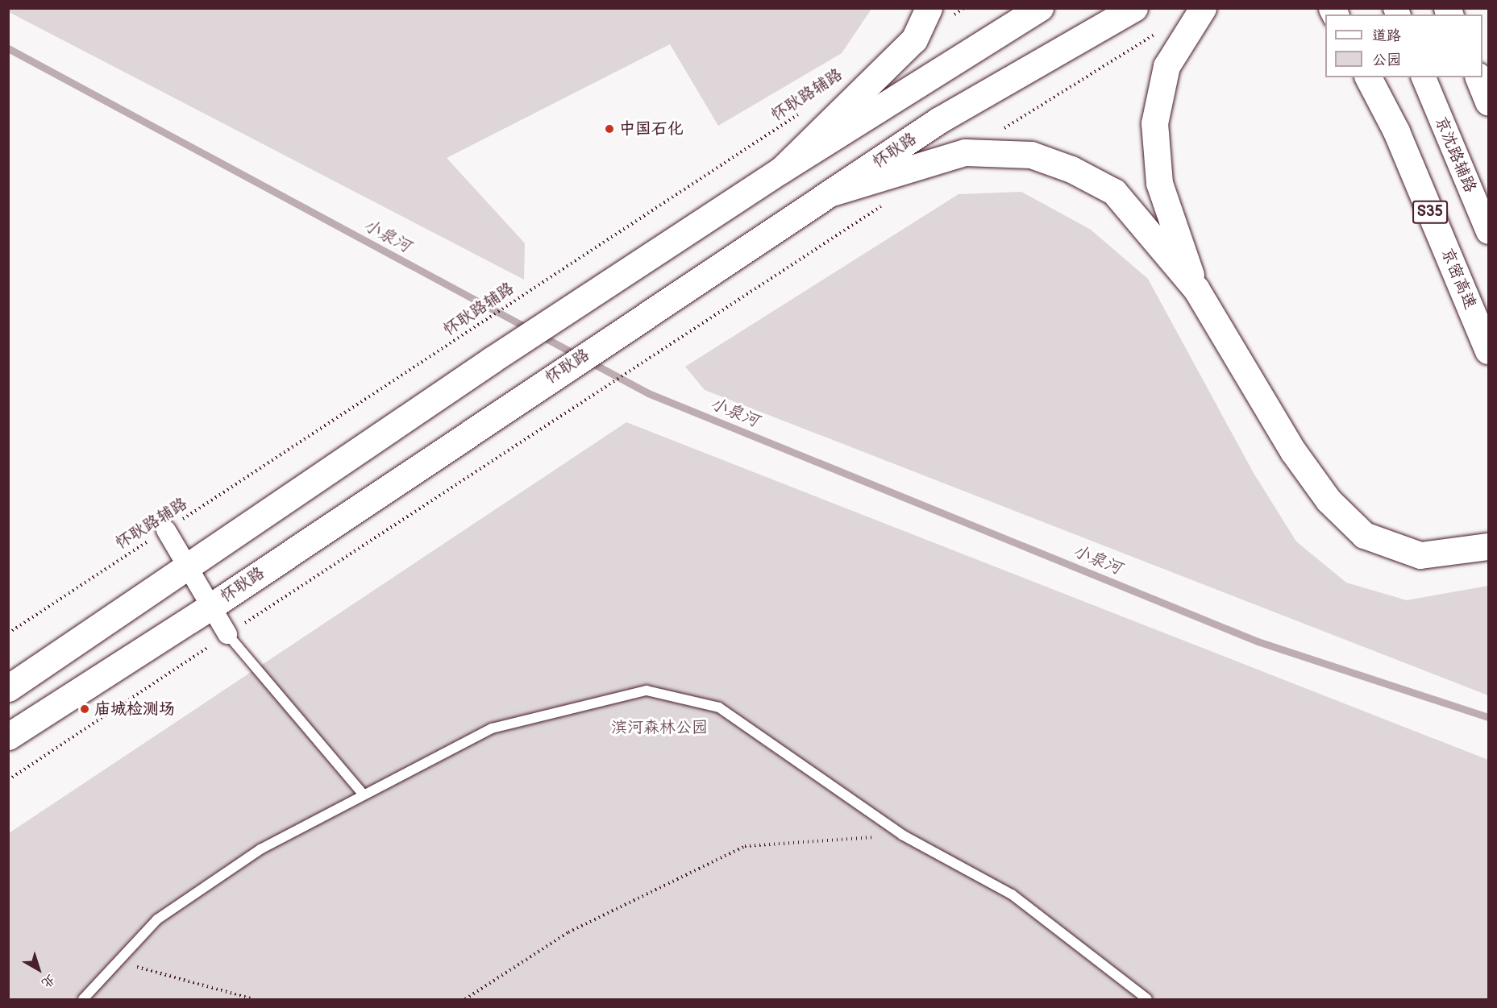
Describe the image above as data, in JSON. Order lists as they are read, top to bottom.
{
  "streets": {
    "main road": ["怀耿路", "S35", "京密高速"],
    "street": ["京沈路辅路"],
    "path": ["怀耿路辅路"]
  },
  "water": ["小泉河"],
  "parks": ["滨河森林公园"],
  "places": ["中国石化", "庙城检测场"],
  "legend": ["道路", "公园"],
  "north": "bottom right"
}
